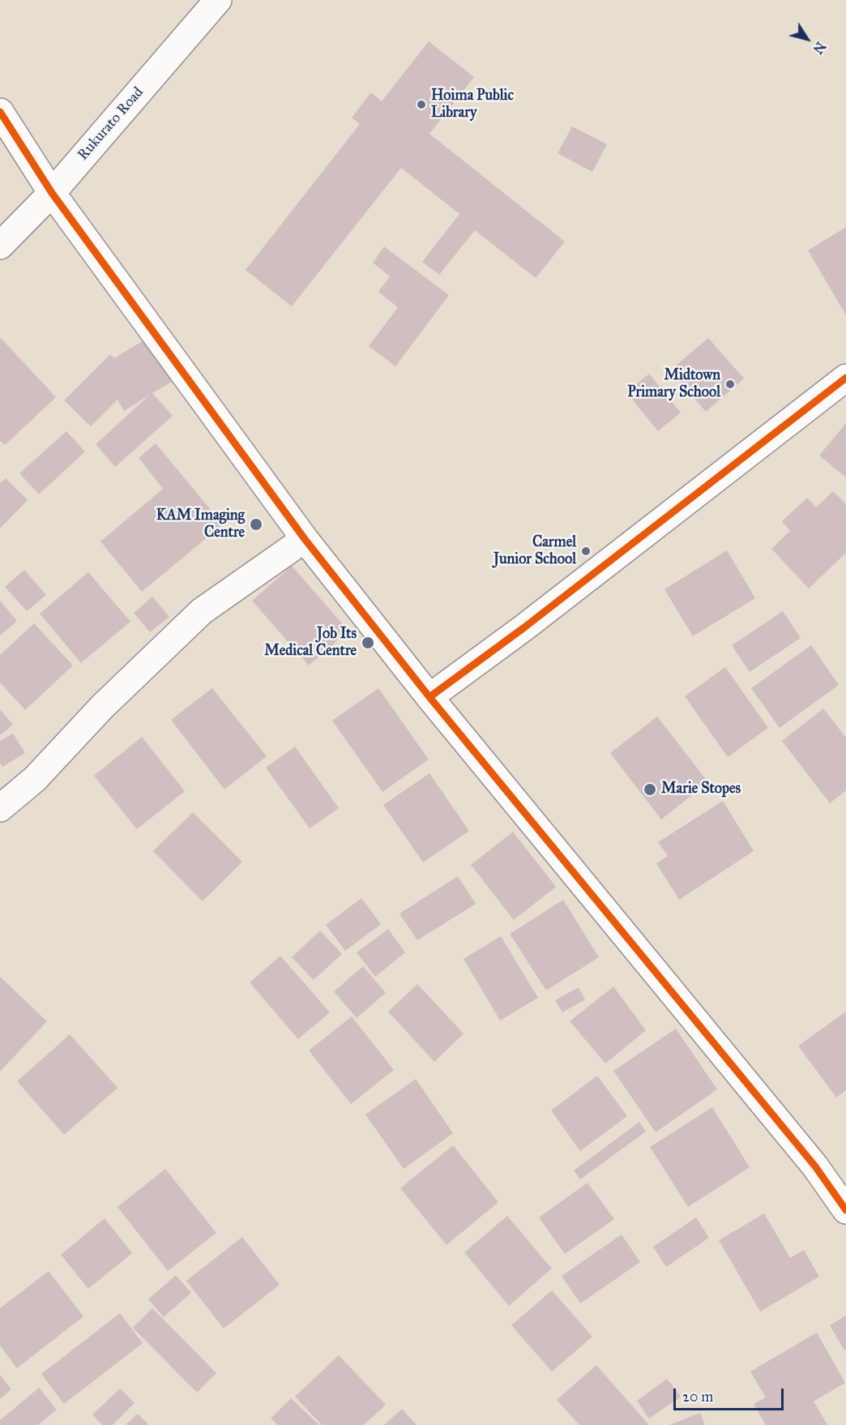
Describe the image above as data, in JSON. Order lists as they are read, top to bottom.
{
  "streets": {
    "street": ["Rukurato Road"]
  },
  "places": [
    "Hoima Public Library",
    "Midtown Primary School",
    "KAM Imaging Centre",
    "Carmel Junior School",
    "Job Its Medical Centre",
    "Marie Stopes"
  ],
  "scale_bar": "20 m",
  "north": "bottom right"
}
